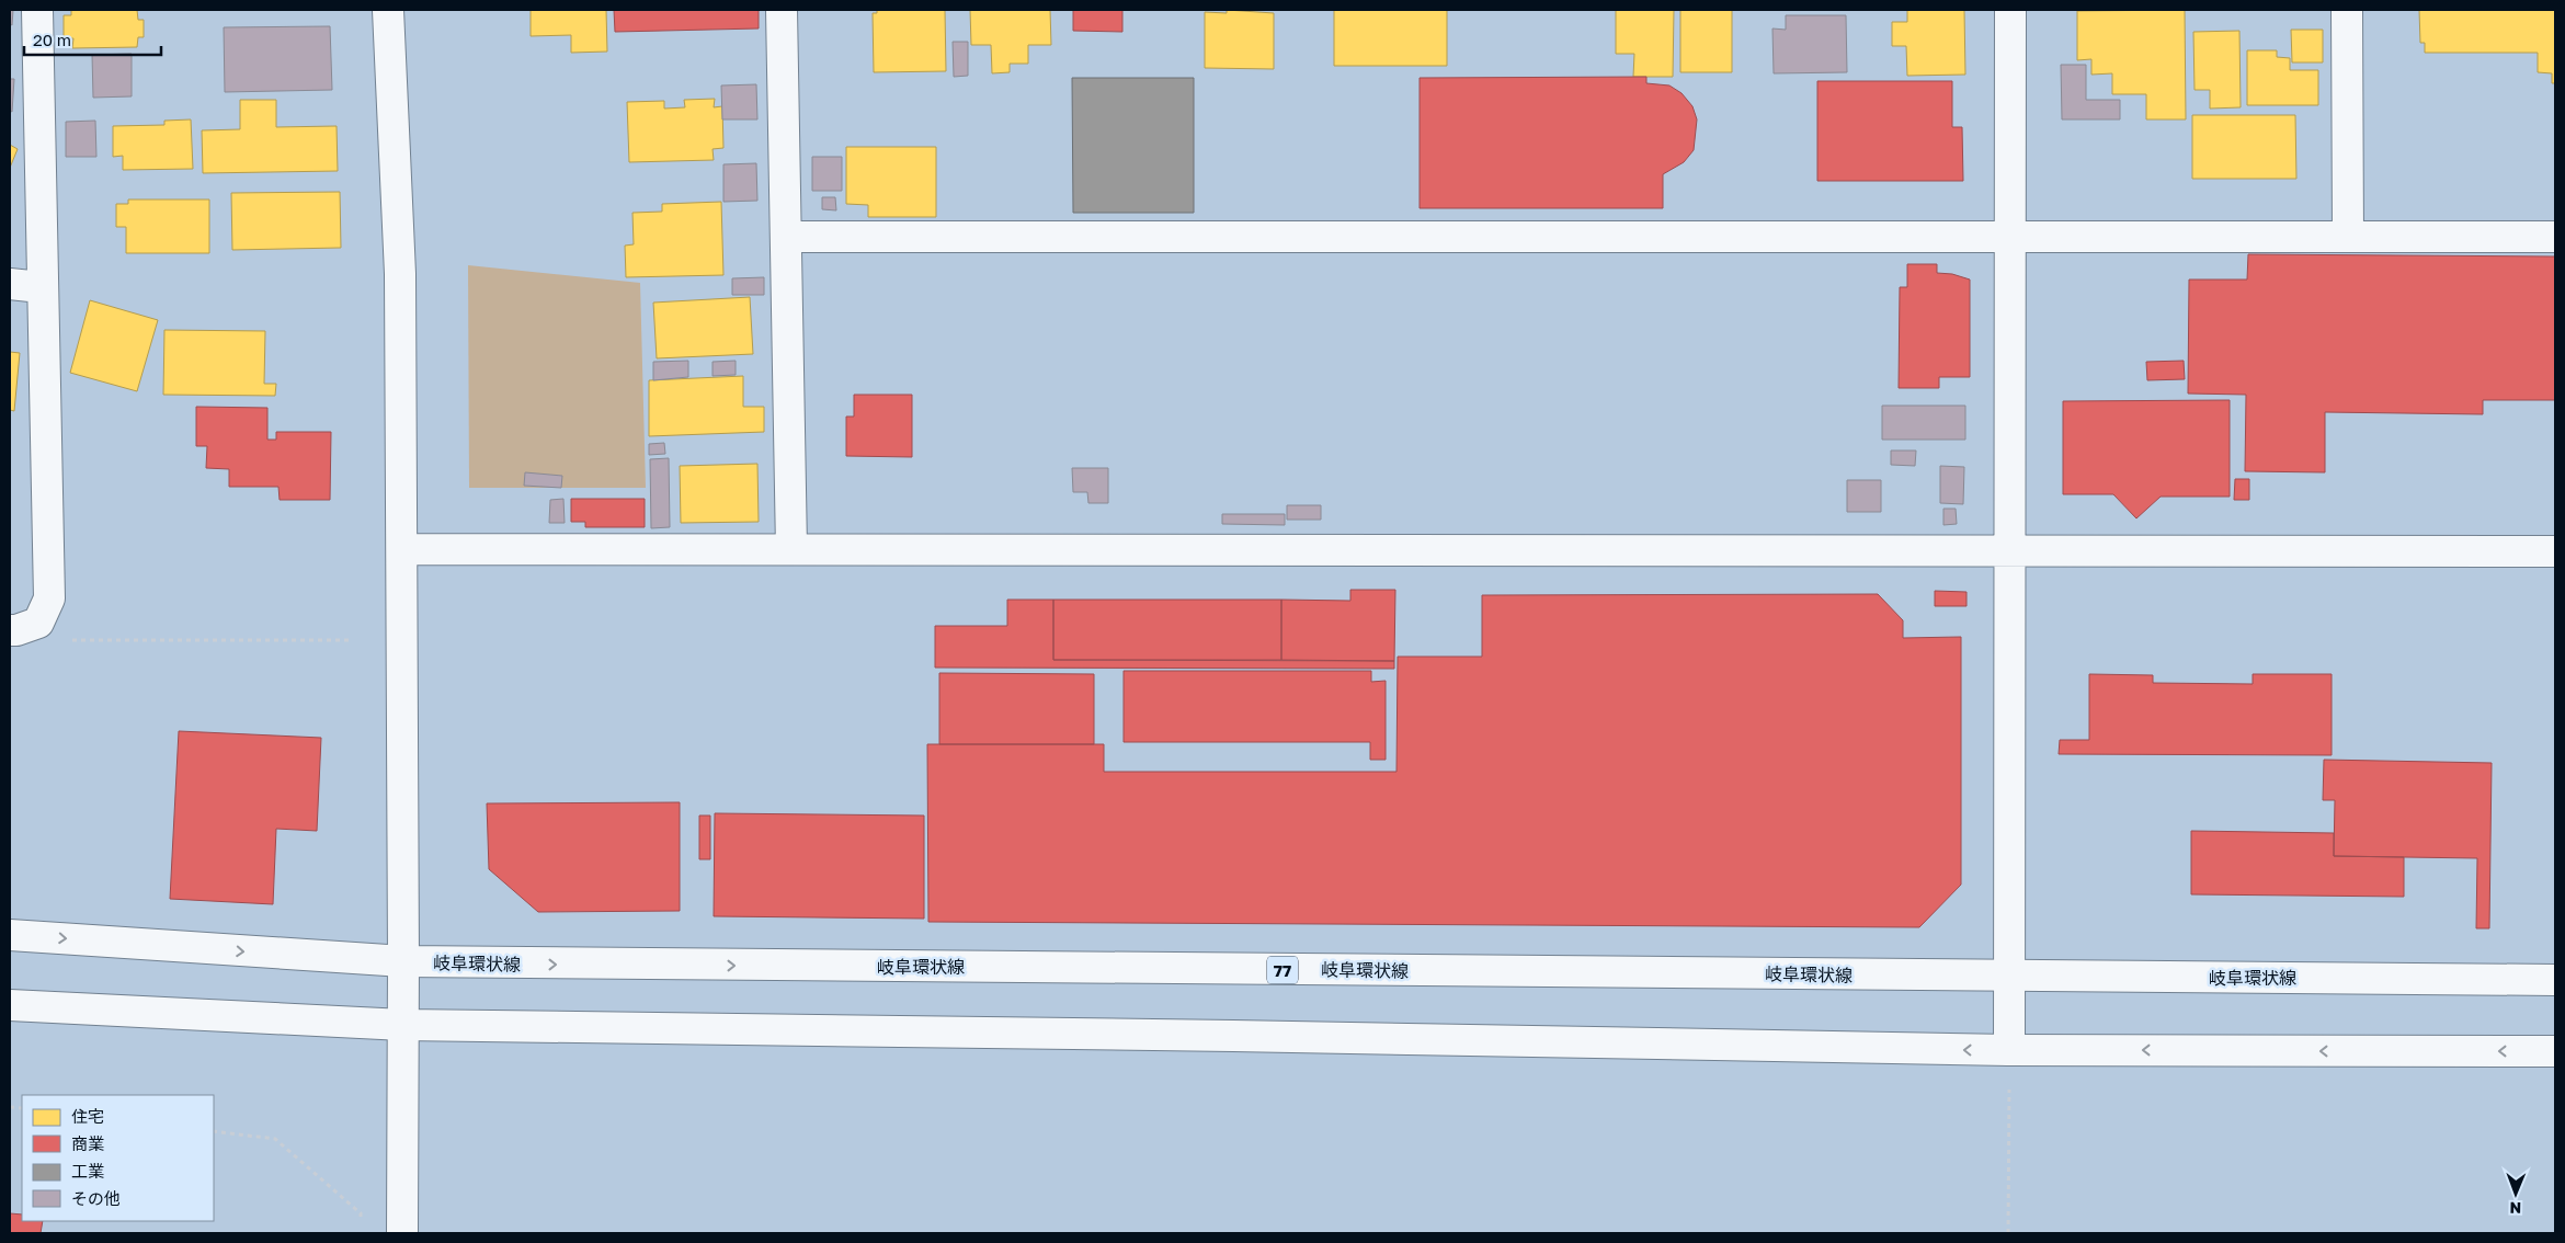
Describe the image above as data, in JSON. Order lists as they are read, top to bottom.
{
  "streets": {
    "street": ["岐阜環状線", "77"]
  },
  "legend": [
    "住宅",
    "商業",
    "工業",
    "その他"
  ],
  "scale_bar": "20 m",
  "north": "bottom"
}
